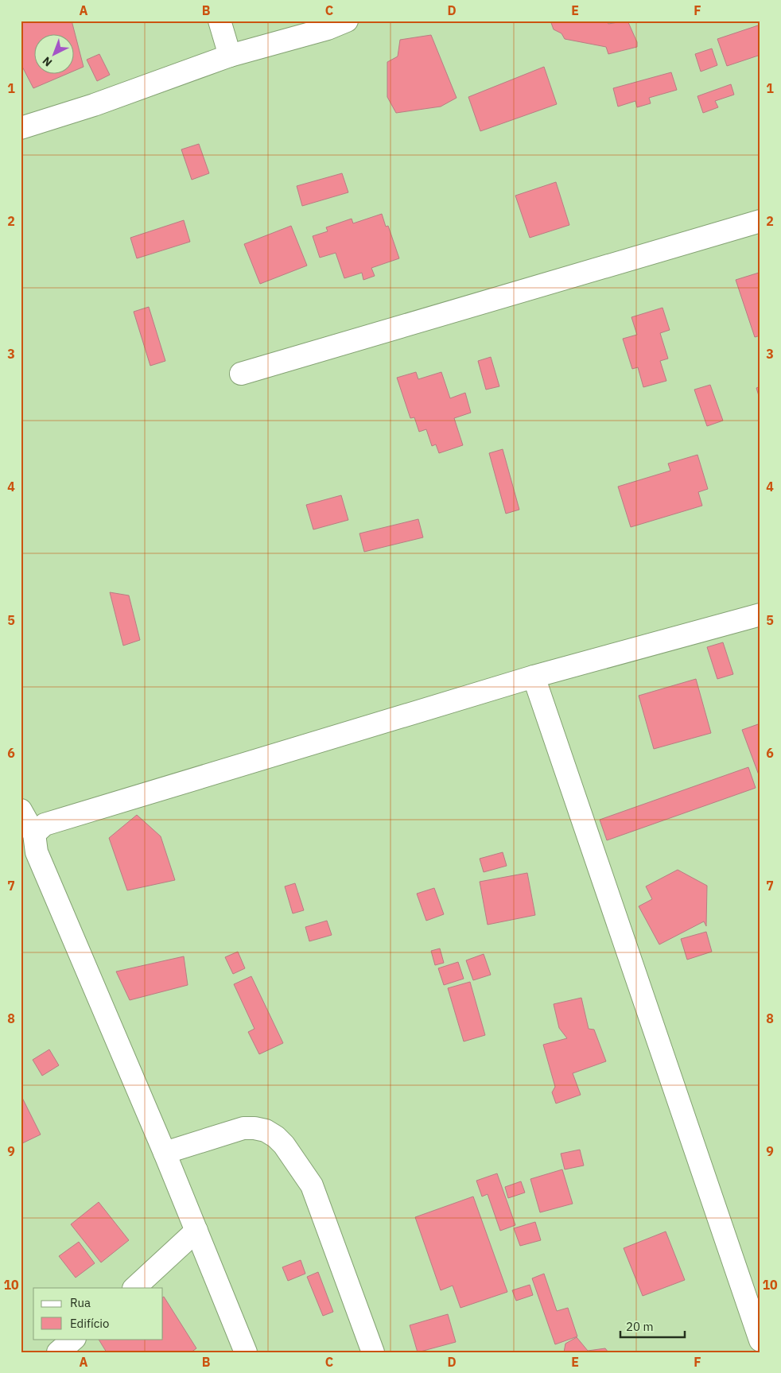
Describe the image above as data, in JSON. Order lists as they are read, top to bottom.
{
  "legend": ["Rua", "Edifício"],
  "scale_bar": "20 m",
  "north": "bottom left",
  "grid": {
    "columns": [
      "A",
      "B",
      "C",
      "D",
      "E",
      "F"
    ],
    "rows": [
      "1",
      "2",
      "3",
      "4",
      "5",
      "6",
      "7",
      "8",
      "9",
      "10"
    ]
  }
}
